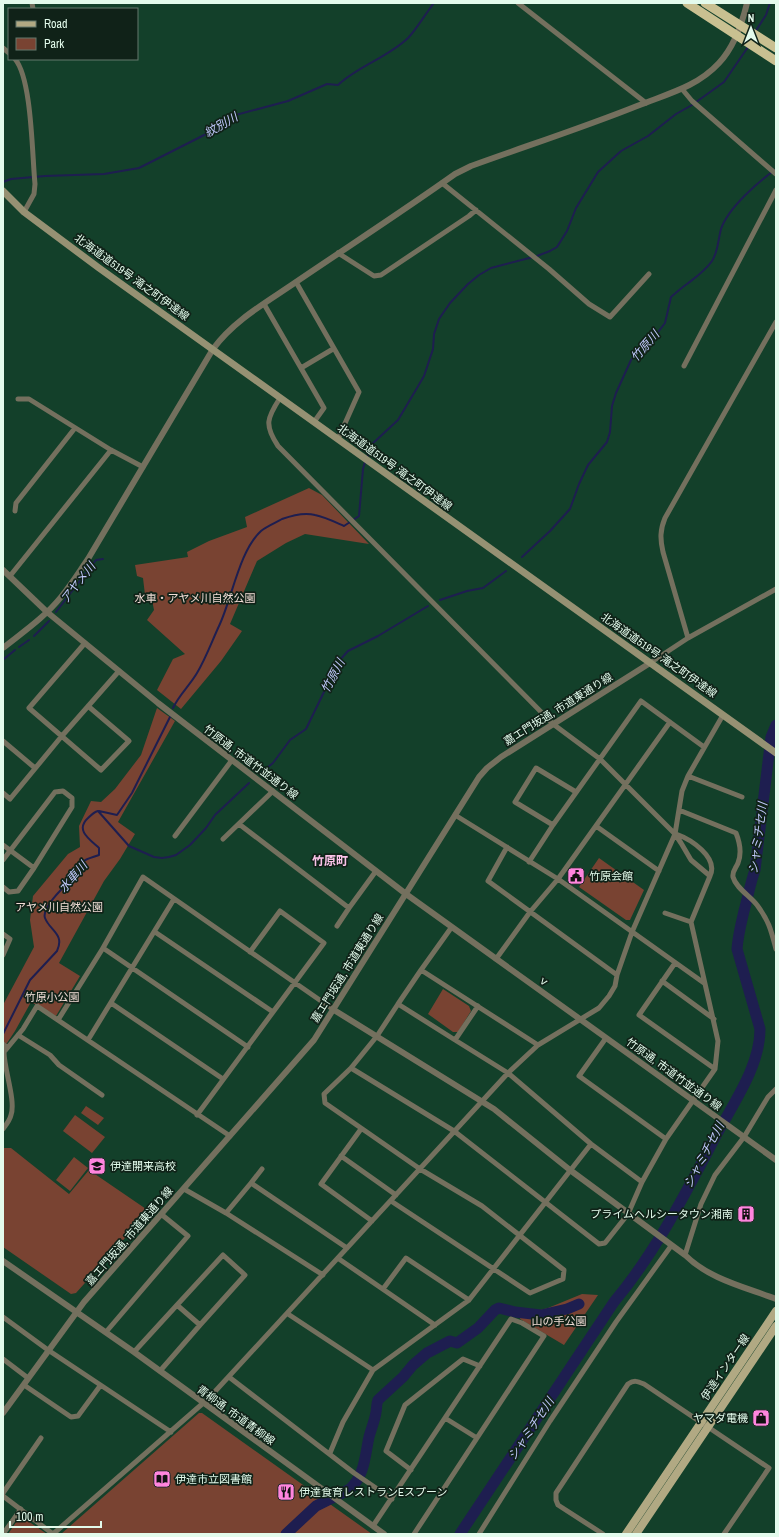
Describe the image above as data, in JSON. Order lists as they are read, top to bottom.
{
  "streets": {
    "main road": ["北海道道519号 滝之町伊達線", "伊達インター線"],
    "street": [
      "嘉エ門坂通, 市道東通り線",
      "竹原通, 市道竹並通り線",
      "ｖ",
      "青柳通, 市道青柳線"
    ]
  },
  "crossings": [
    ["北海道道519号 滝之町伊達線", "嘉エ門坂通, 市道東通り線"],
    ["嘉エ門坂通, 市道東通り線", "竹原通, 市道竹並通り線"],
    ["嘉エ門坂通, 市道東通り線", "青柳通, 市道青柳線"],
    ["竹原通, 市道竹並通り線", "ｖ"]
  ],
  "districts": ["竹原町"],
  "water": [
    "紋別川",
    "竹原川",
    "アヤメ川",
    "シャミチセ川",
    "水車川"
  ],
  "parks": [
    "水車・アヤメ川自然公園",
    "アヤメ川自然公園",
    "竹原小公園",
    "山の手公園"
  ],
  "places": {
    "public building": ["竹原会館"],
    "school or university": ["伊達開来高校"],
    "building": ["プライムヘルシータウン湘南"],
    "shop": ["ヤマダ電機"],
    "library": ["伊達市立図書館"],
    "restaurant": ["伊達食育レストランEスプーン"]
  },
  "legend": ["Road", "Park"],
  "scale_bar": "100 m",
  "north": "top"
}
